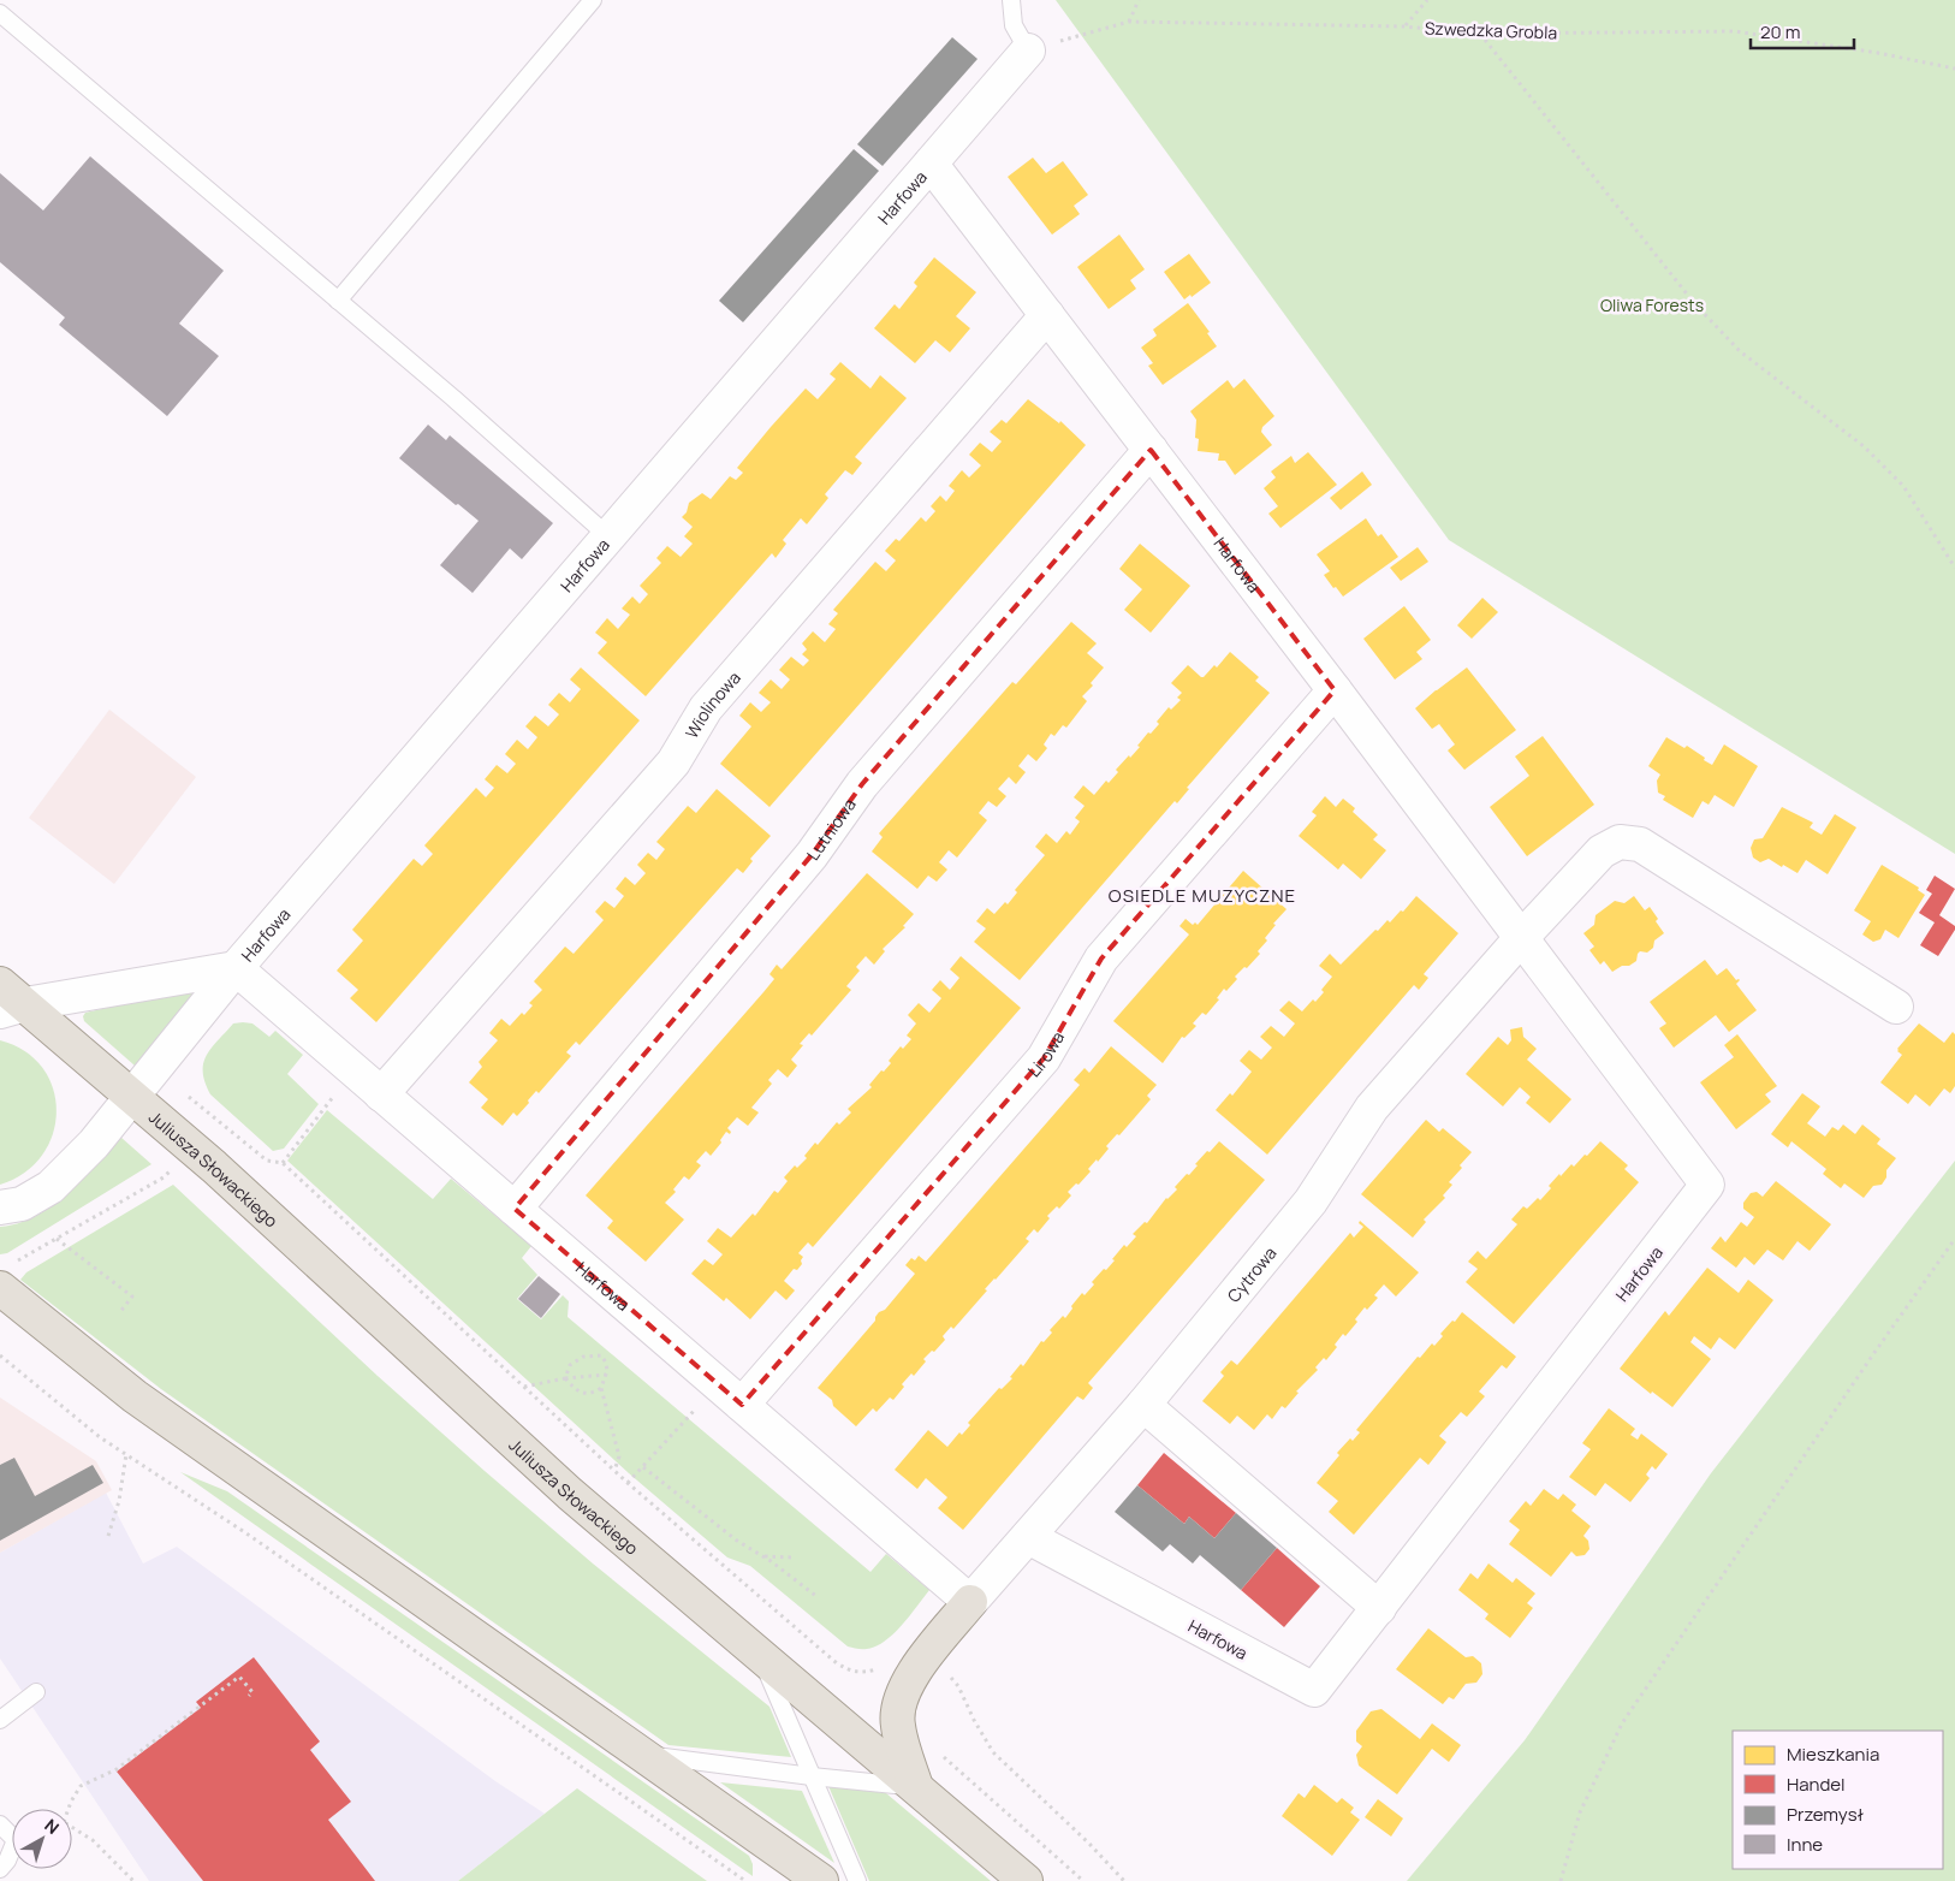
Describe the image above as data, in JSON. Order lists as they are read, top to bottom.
{
  "streets": {
    "main road": ["Juliusza Słowackiego"],
    "street": [
      "Harfowa",
      "Wiolinowa",
      "Lutniowa",
      "Lirowa",
      "Cytrowa"
    ],
    "path": ["Szwedzka Grobla"]
  },
  "crossings": [
    ["Szwedzka Grobla", "Harfowa"],
    ["Harfowa", "Wiolinowa"],
    ["Harfowa", "Lutniowa"],
    ["Harfowa", "Lirowa"],
    ["Harfowa", "Juliusza Słowackiego"],
    ["Harfowa", "Cytrowa"]
  ],
  "districts": ["OSIEDLE MUZYCZNE"],
  "parks": ["Oliwa Forests"],
  "legend": [
    "Mieszkania",
    "Handel",
    "Przemysł",
    "Inne"
  ],
  "scale_bar": "20 m",
  "north": "top right"
}
